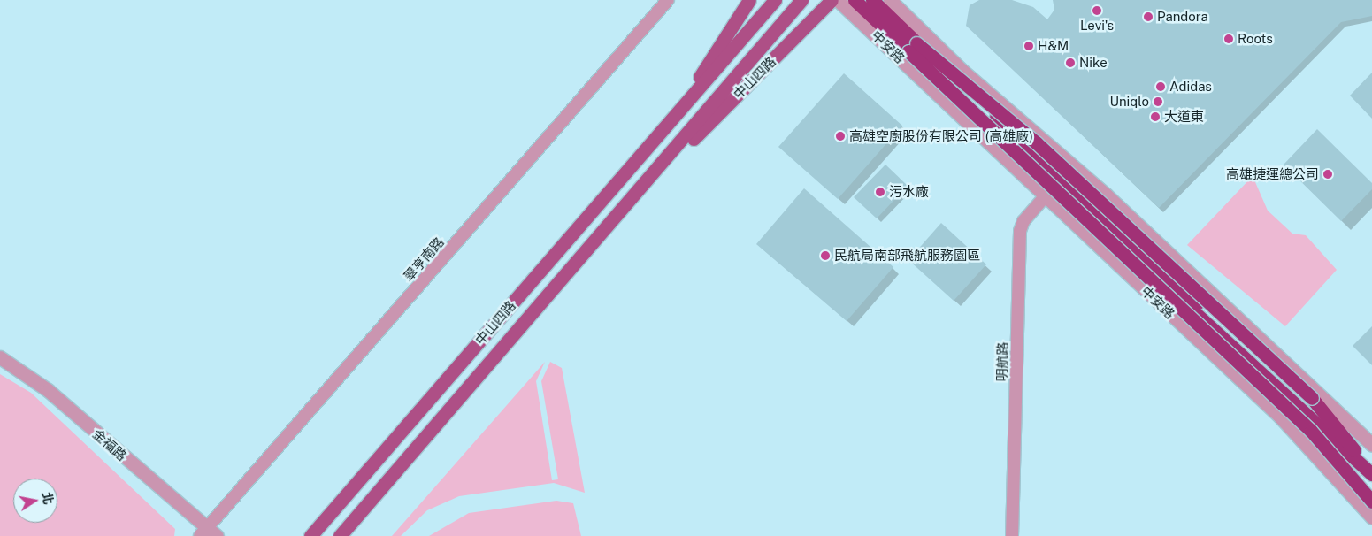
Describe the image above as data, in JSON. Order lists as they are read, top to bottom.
{
  "streets": {
    "main road": ["中山四路"],
    "street": [
      "中安路",
      "翠亨南路",
      "明航路",
      "金福路"
    ]
  },
  "crossings": [
    ["中安路", "明航路"],
    ["翠亨南路", "金福路"]
  ],
  "places": [
    "Levi's",
    "Pandora",
    "Roots",
    "H&M",
    "Nike",
    "Adidas",
    "Uniqlo",
    "大道東",
    "高雄空廚股份有限公司 (高雄廠)",
    "高雄捷運總公司",
    "污水廠",
    "民航局南部飛航服務園區"
  ],
  "north": "right"
}
